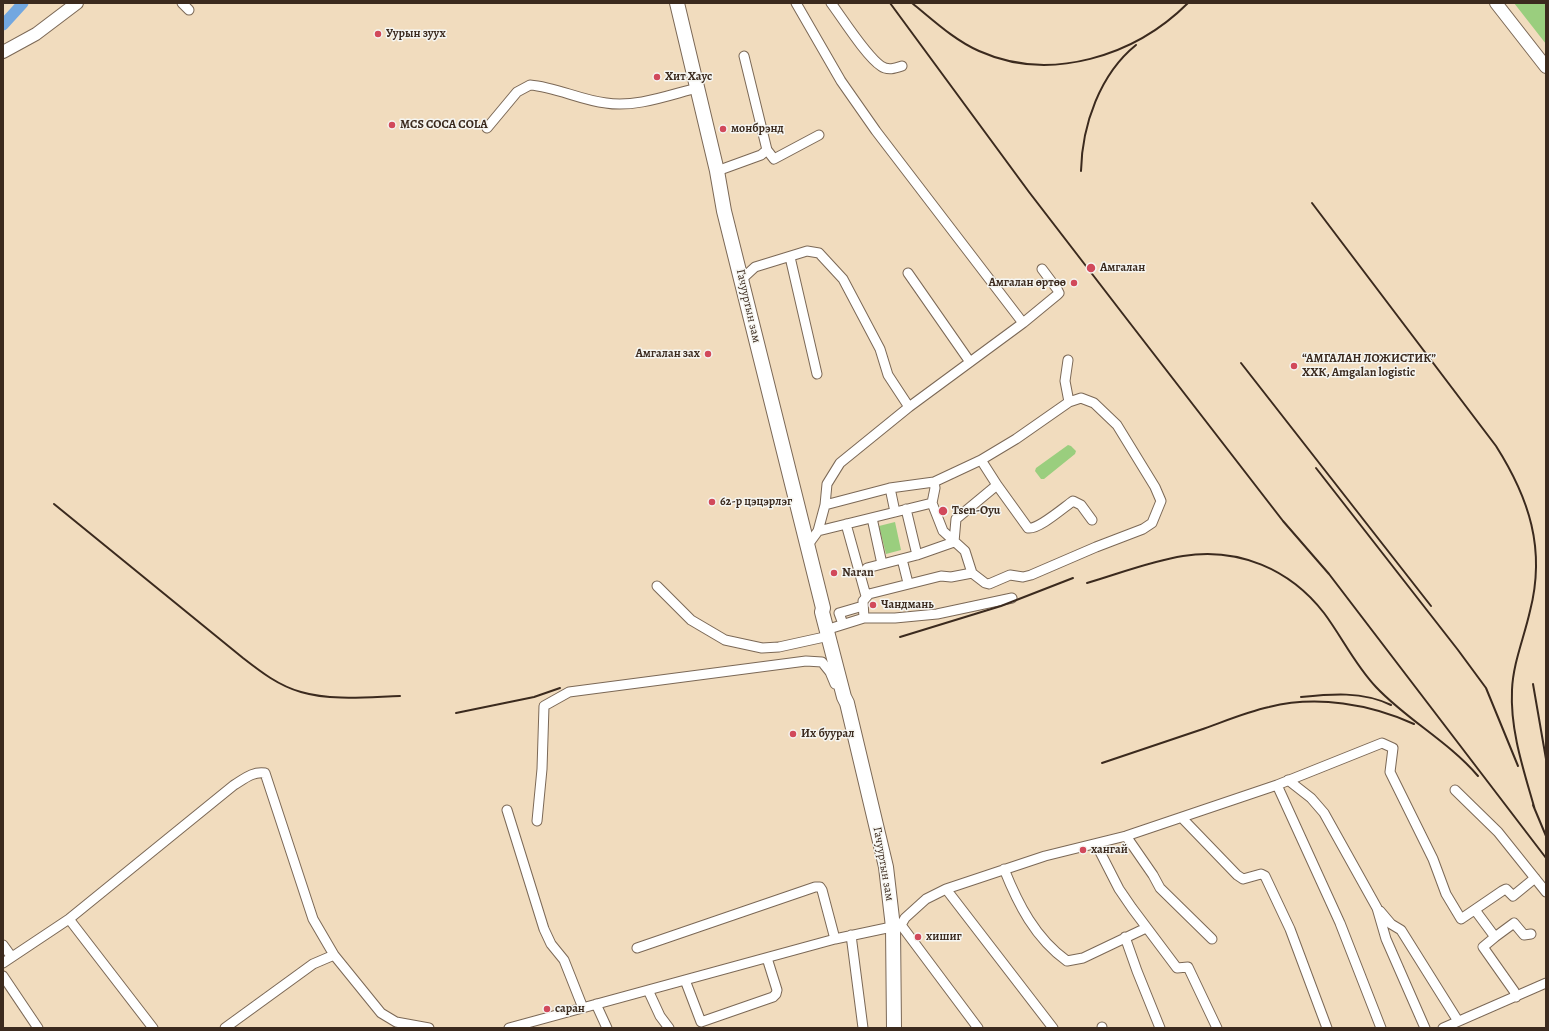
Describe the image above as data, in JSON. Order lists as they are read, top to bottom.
{
  "streets": {
    "highway": ["Гачууртын зам"]
  },
  "places": [
    "Уурын зуух",
    "Хит Хаус",
    "MCS COCA COLA",
    "монбрэнд",
    "Амгалан",
    "Амгалан өртөө",
    "Амгалан зах",
    "“АМГАЛАН ЛОЖИСТИК” ХХК, Amgalan logistic",
    "62-р цэцэрлэг",
    "Tsen-Oyu",
    "Naran",
    "Чандмань",
    "Их буурал",
    "хангай",
    "хишиг",
    "саран"
  ]
}
